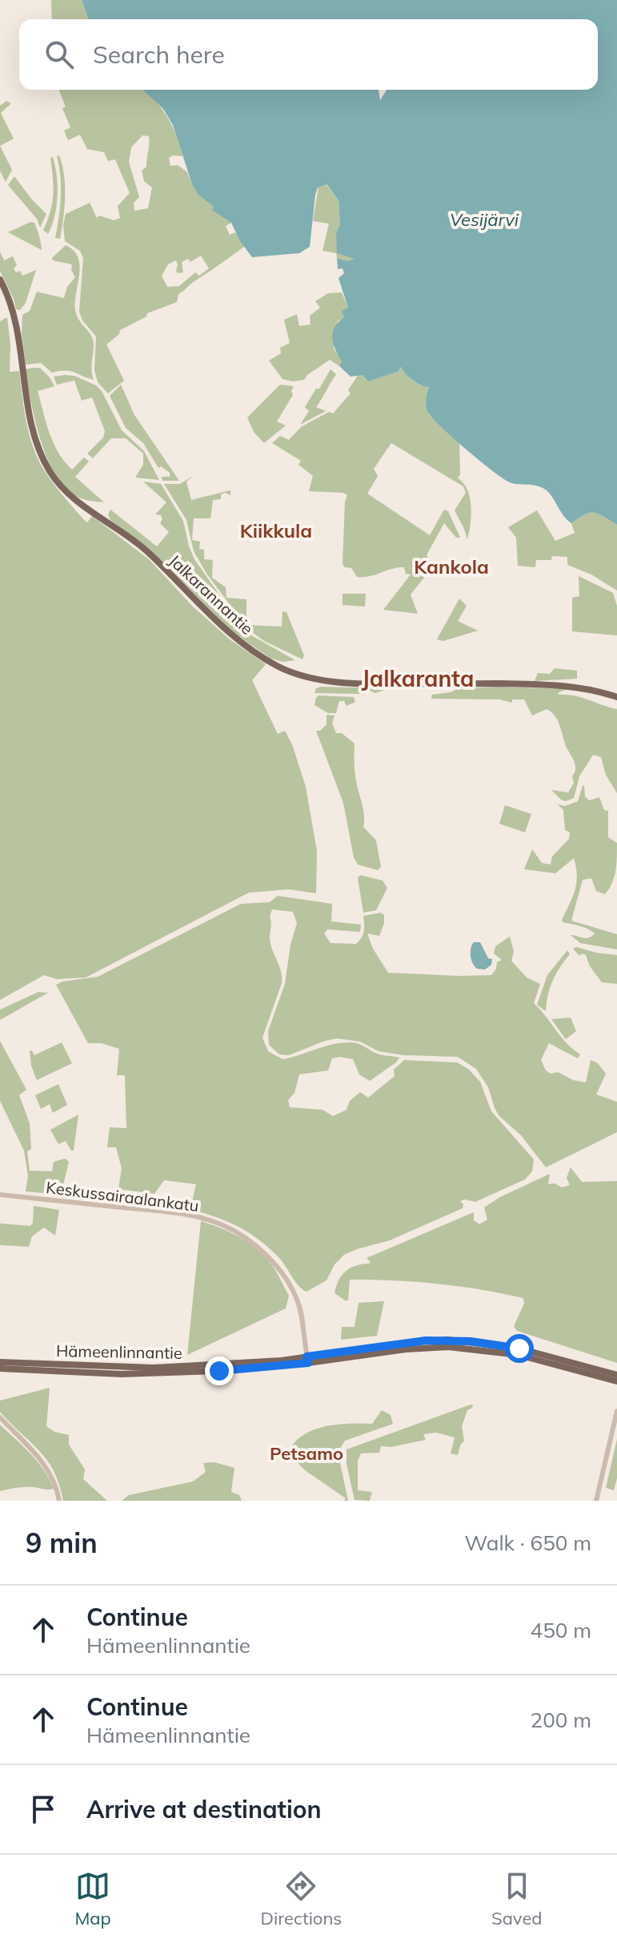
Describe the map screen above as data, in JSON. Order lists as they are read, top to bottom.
{
  "streets": {
    "main road": ["Jalkarannantie", "Hämeenlinnantie"],
    "street": ["Keskussairaalankatu"]
  },
  "crossings": [
    ["Keskussairaalankatu", "Hämeenlinnantie"]
  ],
  "districts": [
    "Kiikkula",
    "Kankola",
    "Jalkaranta",
    "Petsamo"
  ],
  "water": ["Vesijärvi"],
  "page": {
    "search": "Search here",
    "heading": ["9 min", "Walk · 650 m"],
    "list": [
      ["Continue", "Hämeenlinnantie", "450 m"],
      ["Continue", "Hämeenlinnantie", "200 m"],
      "Arrive at destination"
    ],
    "nav": ["Map", "Directions", "Saved"]
  }
}
